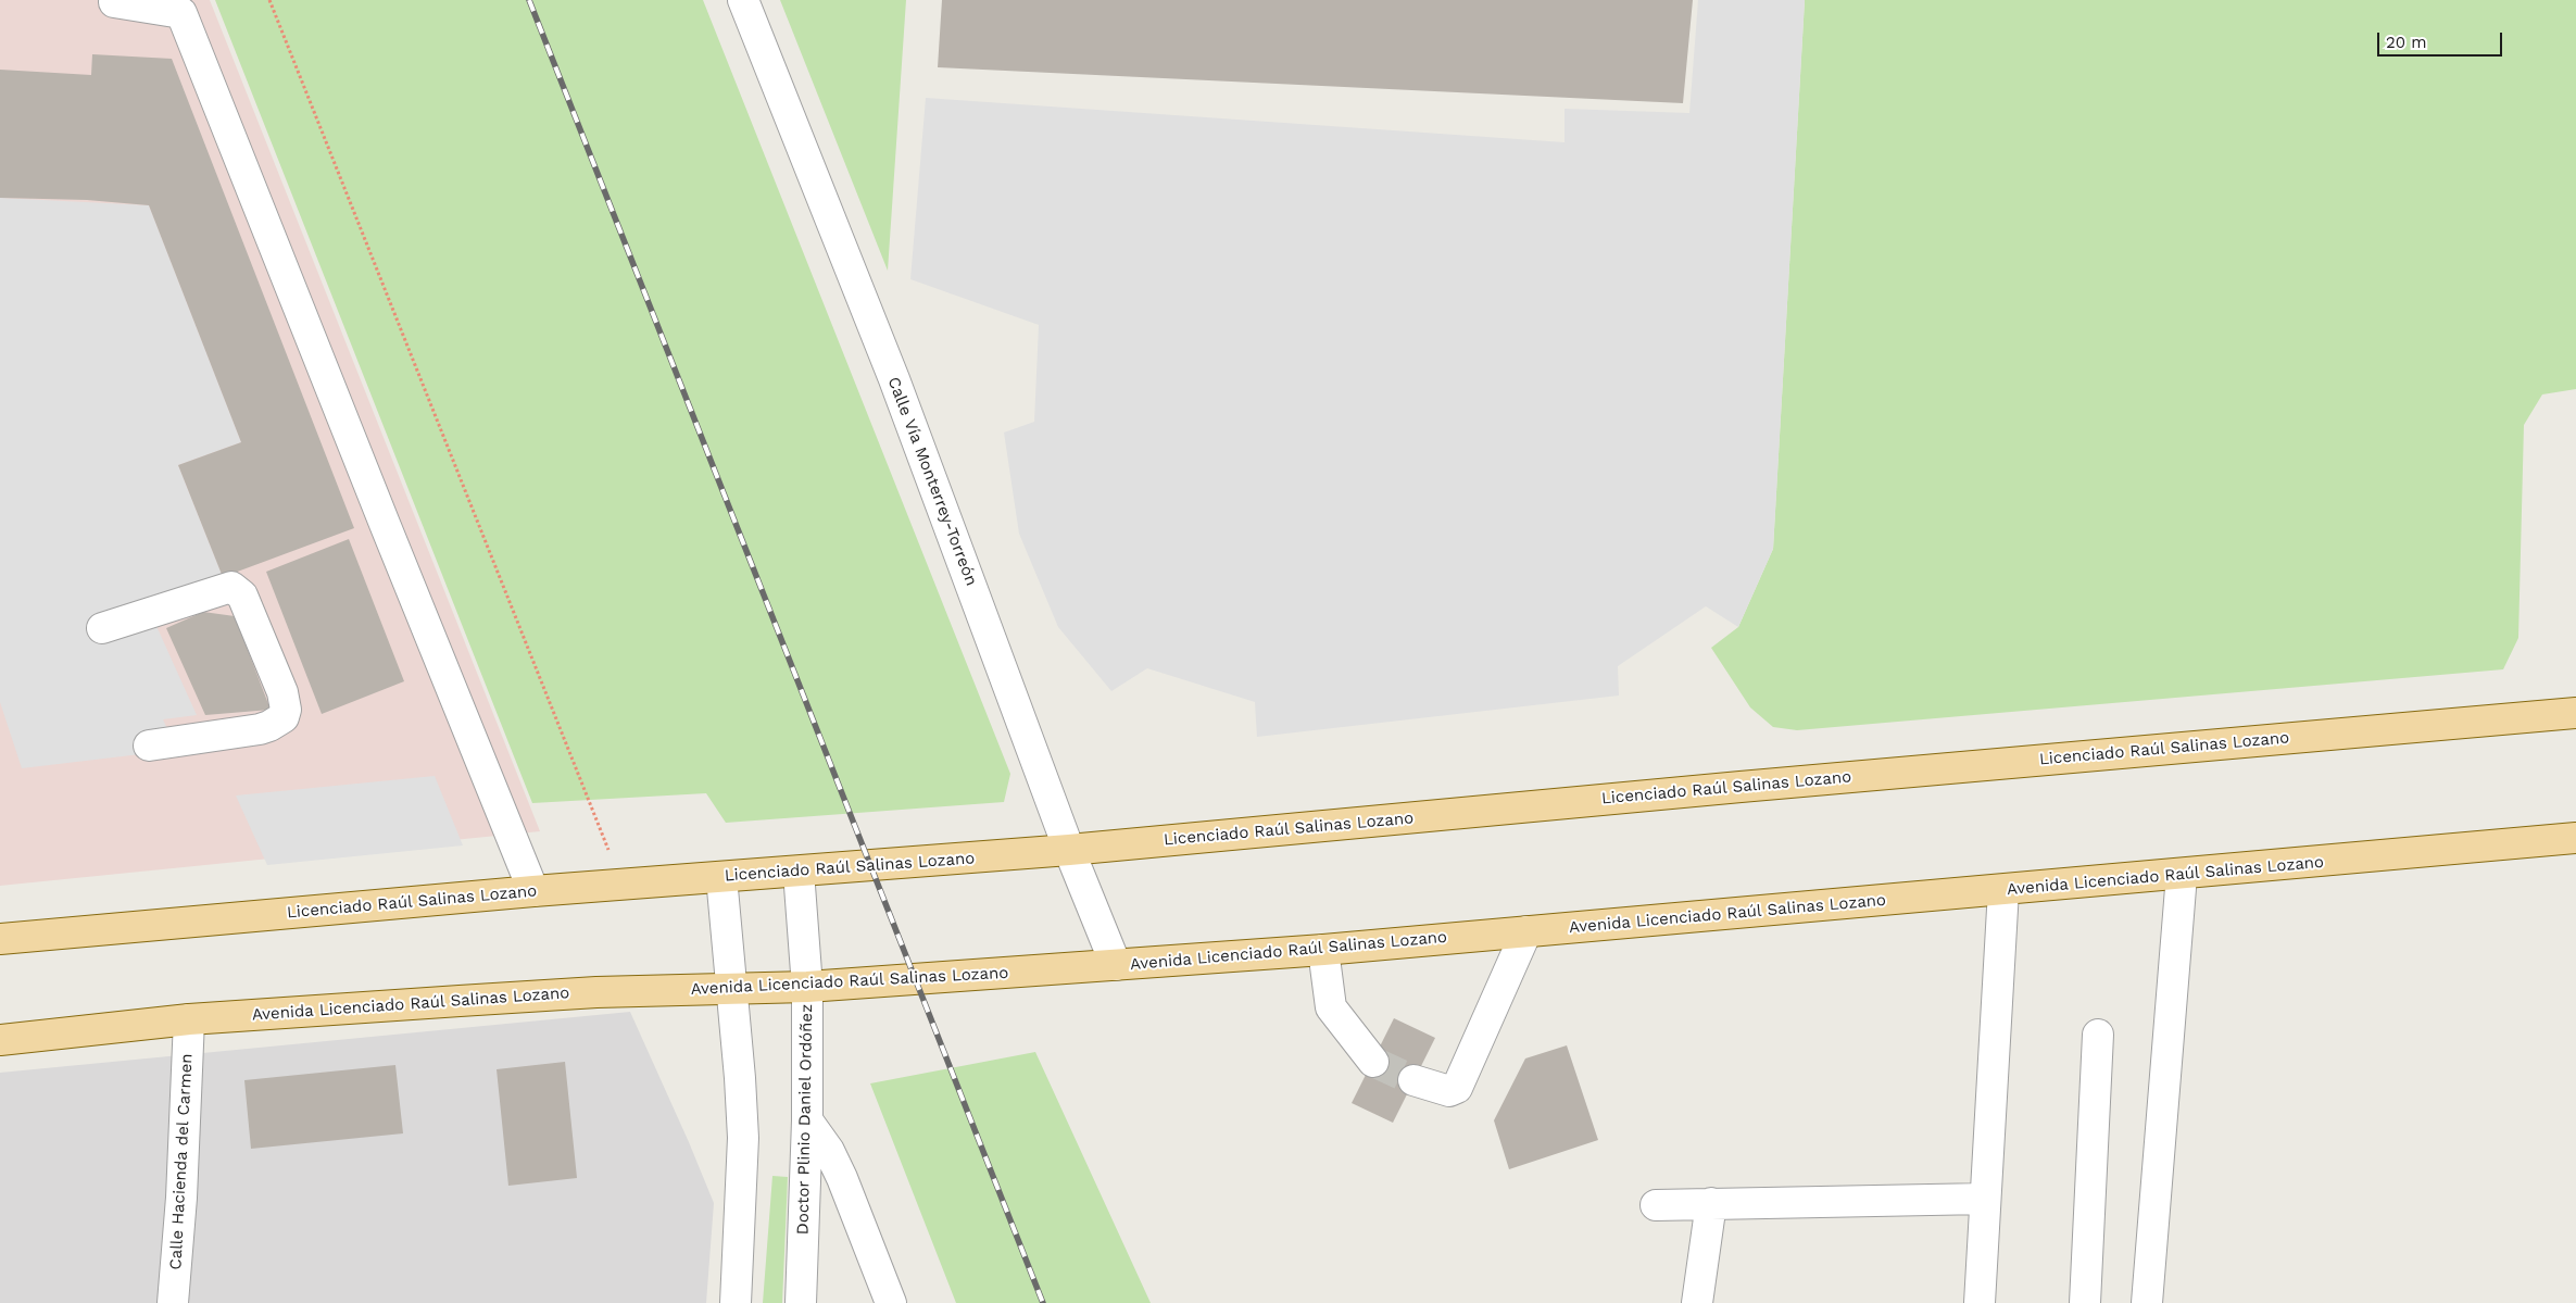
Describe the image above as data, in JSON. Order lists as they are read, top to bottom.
{
  "streets": {
    "main road": ["Licenciado Raúl Salinas Lozano", "Avenida Licenciado Raúl Salinas Lozano"],
    "street": ["Calle Vía Monterrey-Torreón", "Doctor Plinio Daniel Ordóñez", "Calle Hacienda del Carmen"]
  },
  "crossings": [
    ["Calle Vía Monterrey-Torreón", "Licenciado Raúl Salinas Lozano"],
    ["Calle Vía Monterrey-Torreón", "Avenida Licenciado Raúl Salinas Lozano"],
    ["Licenciado Raúl Salinas Lozano", "Doctor Plinio Daniel Ordóñez"],
    ["Avenida Licenciado Raúl Salinas Lozano", "Doctor Plinio Daniel Ordóñez"],
    ["Avenida Licenciado Raúl Salinas Lozano", "Calle Hacienda del Carmen"]
  ],
  "scale_bar": "20 m"
}
